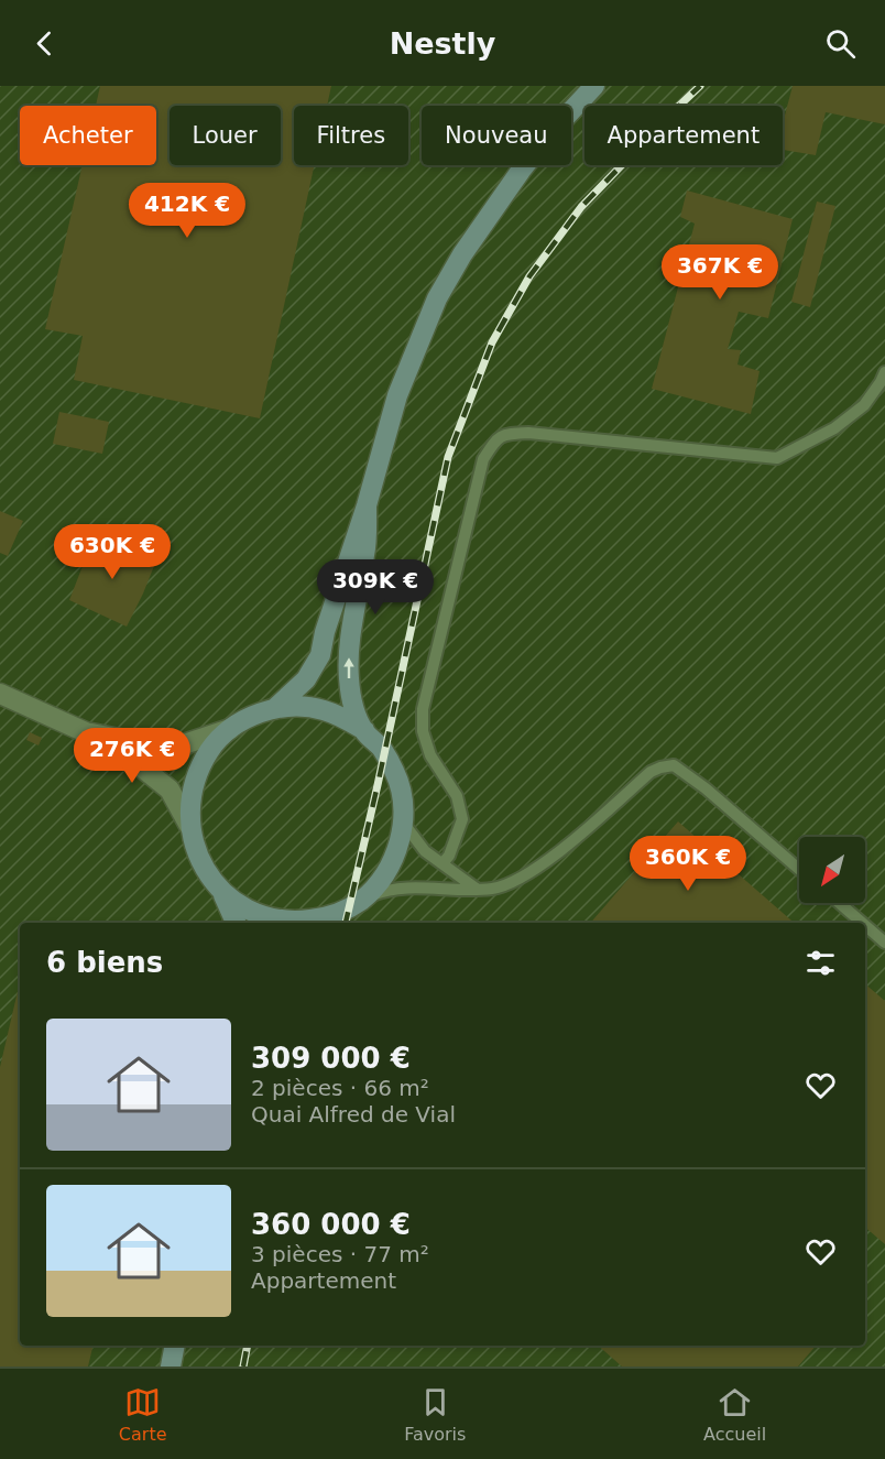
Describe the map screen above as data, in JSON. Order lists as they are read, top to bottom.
{
  "north": "bottom left",
  "page": {
    "header": "Nestly",
    "chip": [
      "Acheter",
      "Louer",
      "Filtres",
      "Nouveau",
      "Appartement"
    ],
    "price": [
      "412K €",
      "367K €",
      "630K €",
      "309K €",
      "276K €",
      "360K €"
    ],
    "heading": "6 biens",
    "list": [
      {
        "name": "309 000 €",
        "note": "2 pièces · 66 m² · Quai Alfred de Vial"
      },
      {
        "name": "360 000 €",
        "note": "3 pièces · 77 m² · Appartement"
      }
    ],
    "tabs": ["Carte", "Favoris", "Accueil"]
  }
}
